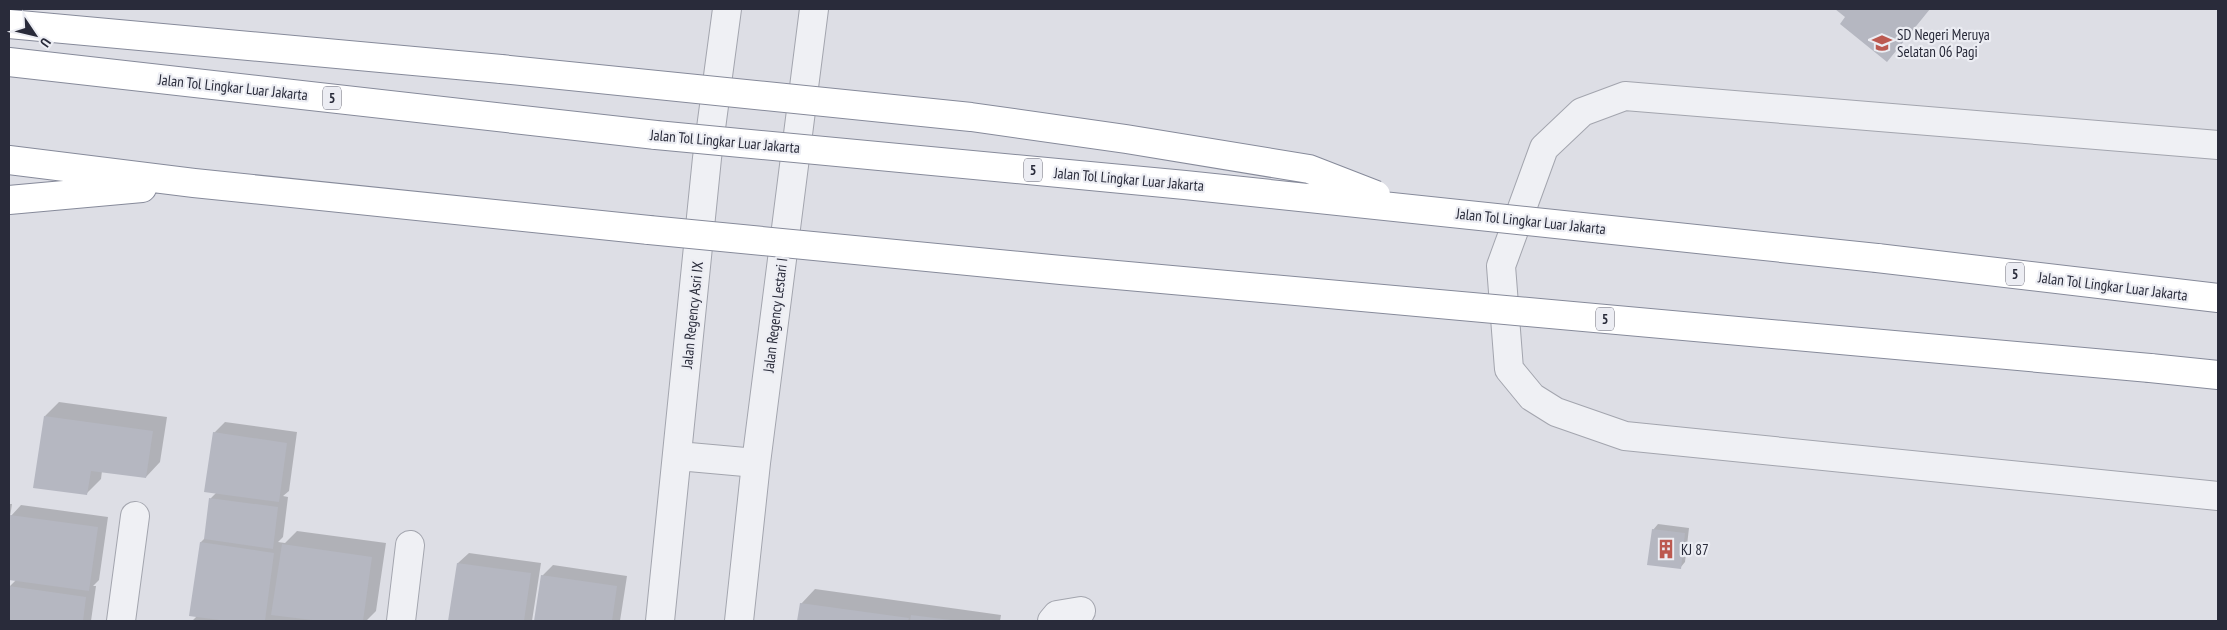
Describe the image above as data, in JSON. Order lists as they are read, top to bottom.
{
  "streets": {
    "highway": ["Jalan Tol Lingkar Luar Jakarta", "5"],
    "street": ["Jalan Regency Asri IX", "Jalan Regency Lestari I"]
  },
  "places": {
    "school or university": ["SD Negeri Meruya Selatan 06 Pagi"],
    "building": ["KJ 87"]
  },
  "north": "bottom right"
}
